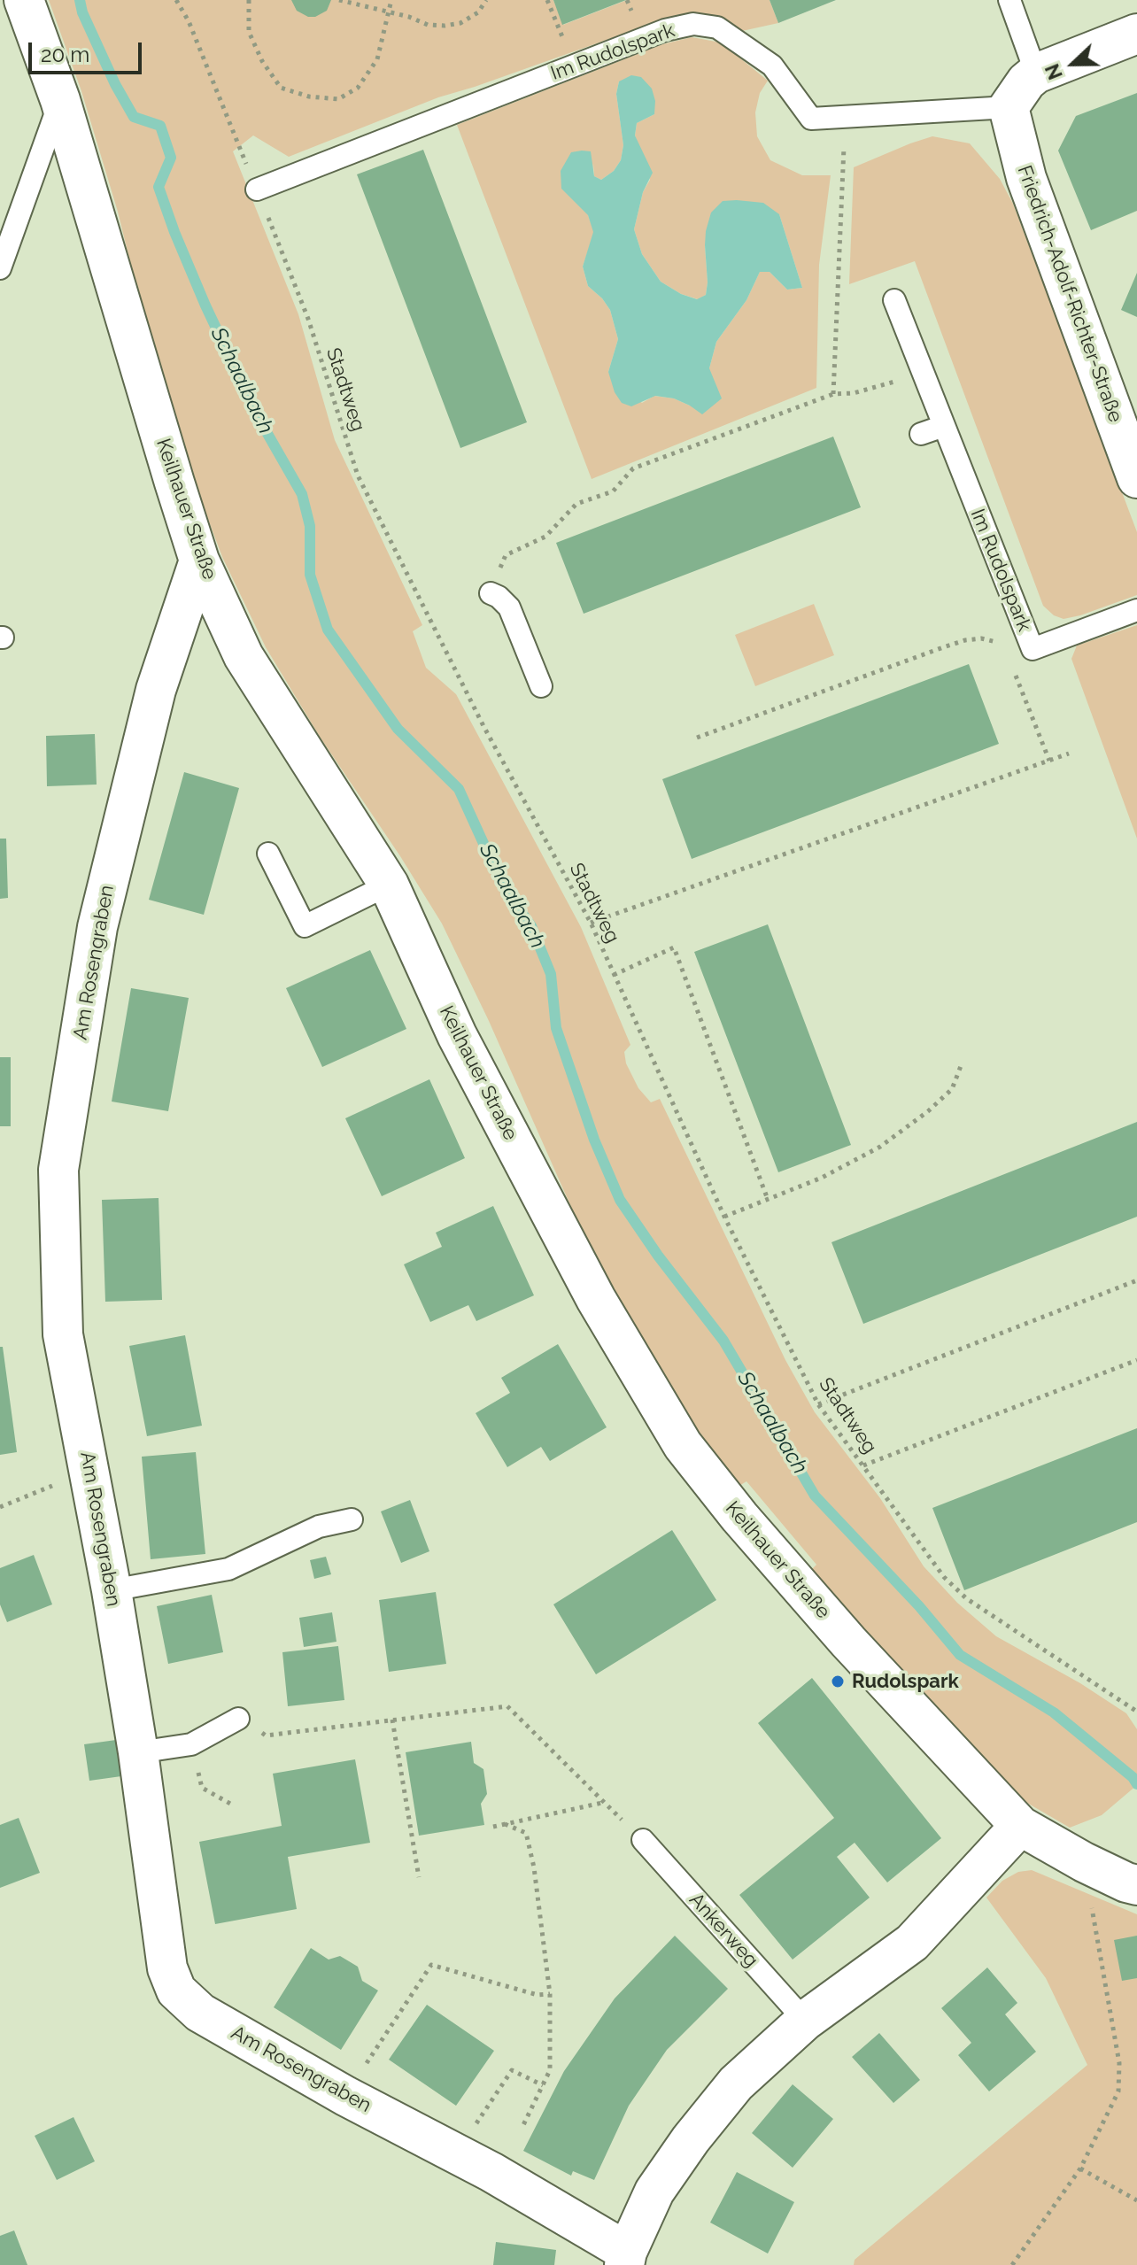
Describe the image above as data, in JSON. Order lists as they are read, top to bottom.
{
  "streets": {
    "street": ["Friedrich-Adolf-Richter-Straße", "Keilhauer Straße", "Am Rosengraben"],
    "lane": ["Im Rudolspark", "Ankerweg"],
    "path": ["Stadtweg"]
  },
  "crossings": [
    ["Im Rudolspark", "Friedrich-Adolf-Richter-Straße"],
    ["Im Rudolspark", "Stadtweg"],
    ["Keilhauer Straße", "Am Rosengraben"]
  ],
  "water": ["Schaalbach"],
  "places": ["Rudolspark"],
  "scale_bar": "20 m",
  "north": "left"
}
